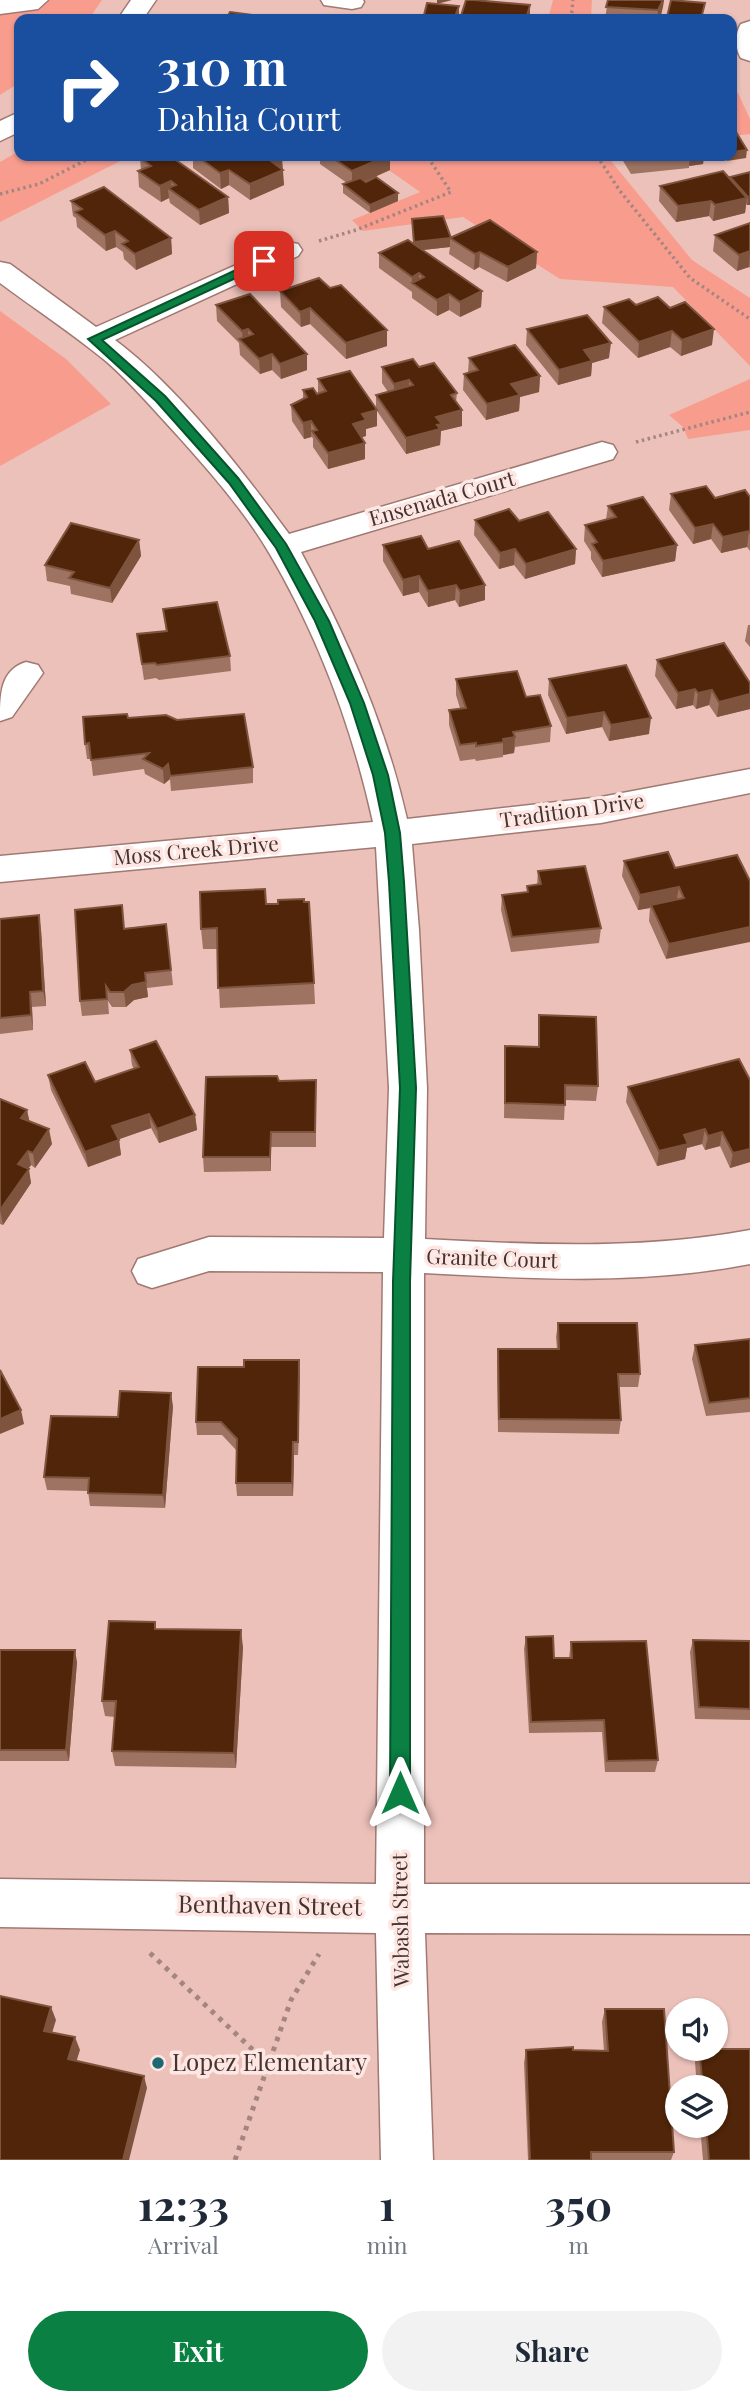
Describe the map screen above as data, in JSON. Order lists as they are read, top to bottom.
{
  "streets": {
    "street": [
      "Ensenada Court",
      "Tradition Drive",
      "Moss Creek Drive",
      "Granite Court",
      "Benthaven Street",
      "Wabash Street"
    ]
  },
  "crossings": [
    ["Ensenada Court", "Wabash Street"],
    ["Tradition Drive", "Moss Creek Drive"],
    ["Tradition Drive", "Wabash Street"],
    ["Moss Creek Drive", "Wabash Street"],
    ["Granite Court", "Wabash Street"],
    ["Benthaven Street", "Wabash Street"]
  ],
  "places": ["Lopez Elementary"],
  "page": {
    "turn": ["310 m", "Dahlia Court"],
    "eta": [
      "12:33",
      "Arrival",
      "1",
      "min",
      "350",
      "m"
    ],
    "buttons": ["Exit", "Share"]
  }
}
